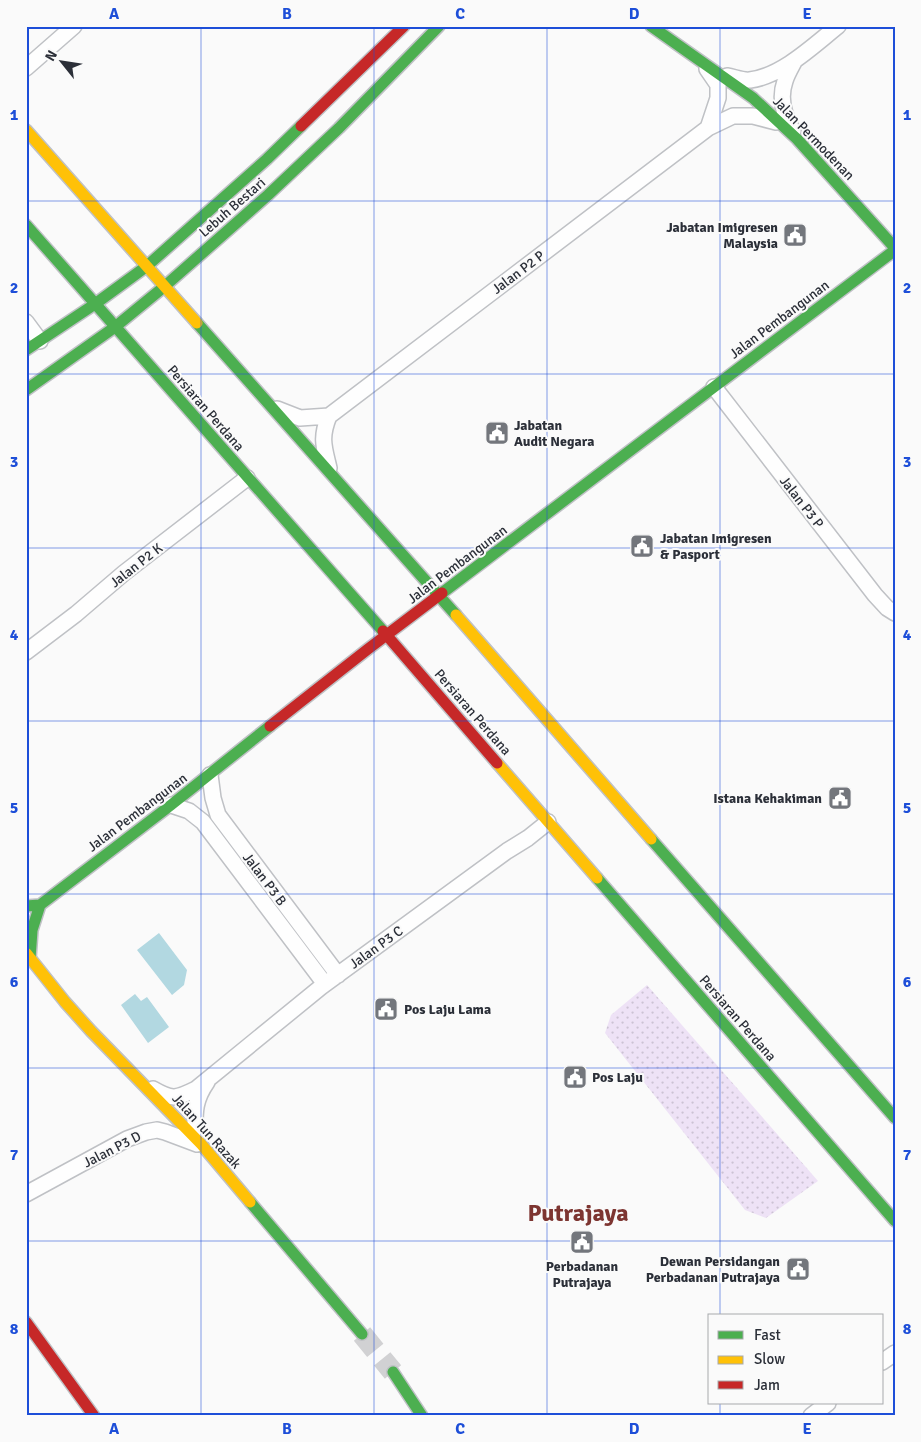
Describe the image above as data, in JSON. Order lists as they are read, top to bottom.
{
  "streets": {
    "main road": [
      "Jalan Permodenan",
      "Lebuh Bestari",
      "Jalan Pembangunan",
      "Persiaran Perdana",
      "Jalan Tun Razak"
    ],
    "street": [
      "Jalan P2 P",
      "Jalan P3 P",
      "Jalan P2 K",
      "Jalan P3 B",
      "Jalan P3 C",
      "Jalan P3 D"
    ]
  },
  "crossings": [
    ["Jalan Permodenan", "Jalan P2 P"],
    ["Jalan Permodenan", "Jalan Pembangunan"],
    ["Lebuh Bestari", "Persiaran Perdana"],
    ["Jalan Pembangunan", "Persiaran Perdana"],
    ["Jalan Pembangunan", "Jalan P3 P"],
    ["Jalan Pembangunan", "Jalan P3 B"],
    ["Persiaran Perdana", "Jalan P2 K"],
    ["Persiaran Perdana", "Jalan P3 C"],
    ["Jalan P3 B", "Jalan P3 C"],
    ["Jalan P3 C", "Jalan Tun Razak"],
    ["Jalan P3 C", "Jalan P3 D"],
    ["Jalan Tun Razak", "Jalan P3 D"]
  ],
  "districts": ["Putrajaya"],
  "places": {
    "public building": [
      "Jabatan Imigresen Malaysia",
      "Jabatan Audit Negara",
      "Jabatan Imigresen & Pasport",
      "Istana Kehakiman",
      "Pos Laju Lama",
      "Pos Laju",
      "Perbadanan Putrajaya",
      "Dewan Persidangan Perbadanan Putrajaya"
    ]
  },
  "legend": ["Fast", "Slow", "Jam"],
  "north": "top left",
  "grid": {
    "columns": [
      "A",
      "B",
      "C",
      "D",
      "E"
    ],
    "rows": [
      "1",
      "2",
      "3",
      "4",
      "5",
      "6",
      "7",
      "8"
    ]
  }
}
